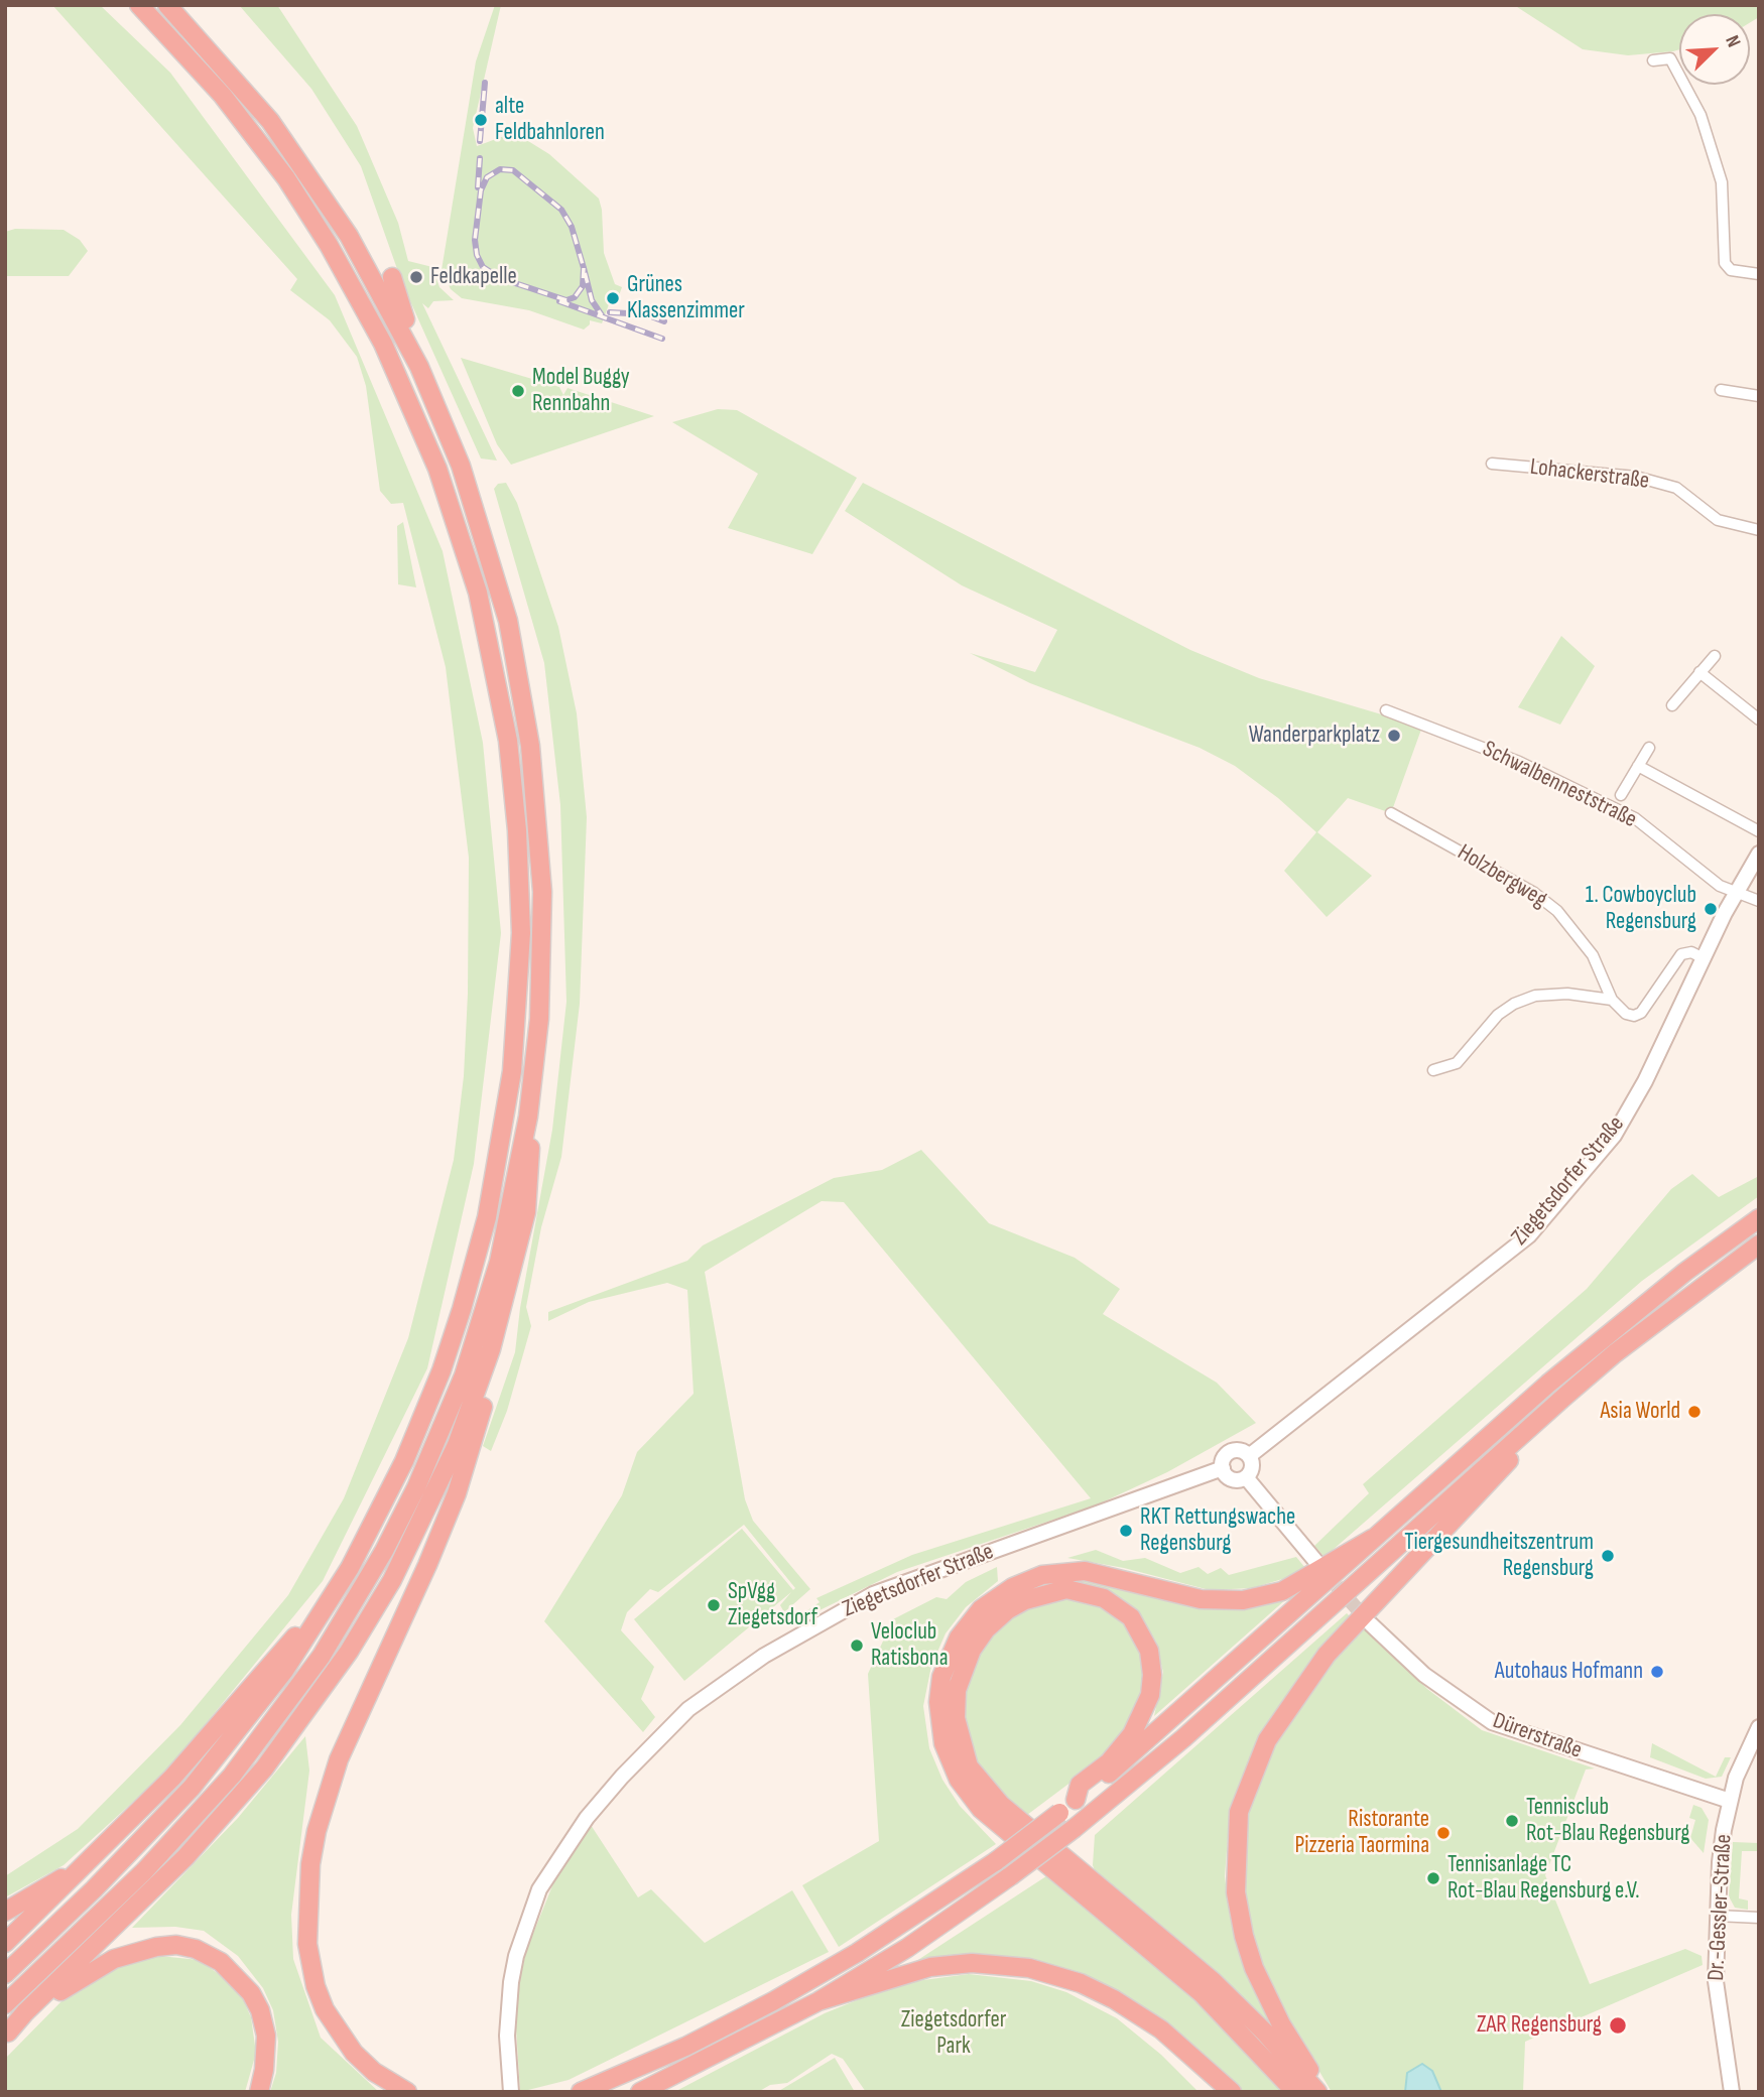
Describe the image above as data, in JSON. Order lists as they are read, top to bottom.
{
  "streets": {
    "street": [
      "Lohackerstraße",
      "Schwalbenneststraße",
      "Holzbergweg",
      "Ziegetsdorfer Straße",
      "Dürerstraße",
      "Dr.-Gessler-Straße"
    ]
  },
  "crossings": [
    ["Schwalbenneststraße", "Ziegetsdorfer Straße"],
    ["Dürerstraße", "Dr.-Gessler-Straße"]
  ],
  "parks": ["Ziegetsdorfer Park"],
  "places": [
    "alte Feldbahnloren",
    "Feldkapelle",
    "Grünes Klassenzimmer",
    "Model Buggy Rennbahn",
    "Wanderparkplatz",
    "1. Cowboyclub Regensburg",
    "Asia World",
    "RKT Rettungswache Regensburg",
    "Tiergesundheitszentrum Regensburg",
    "SpVgg Ziegetsdorf",
    "Veloclub Ratisbona",
    "Autohaus Hofmann",
    "Tennisclub Rot-Blau Regensburg",
    "Ristorante Pizzeria Taormina",
    "Tennisanlage TC Rot-Blau Regensburg e.V.",
    "ZAR Regensburg"
  ],
  "north": "top right"
}
